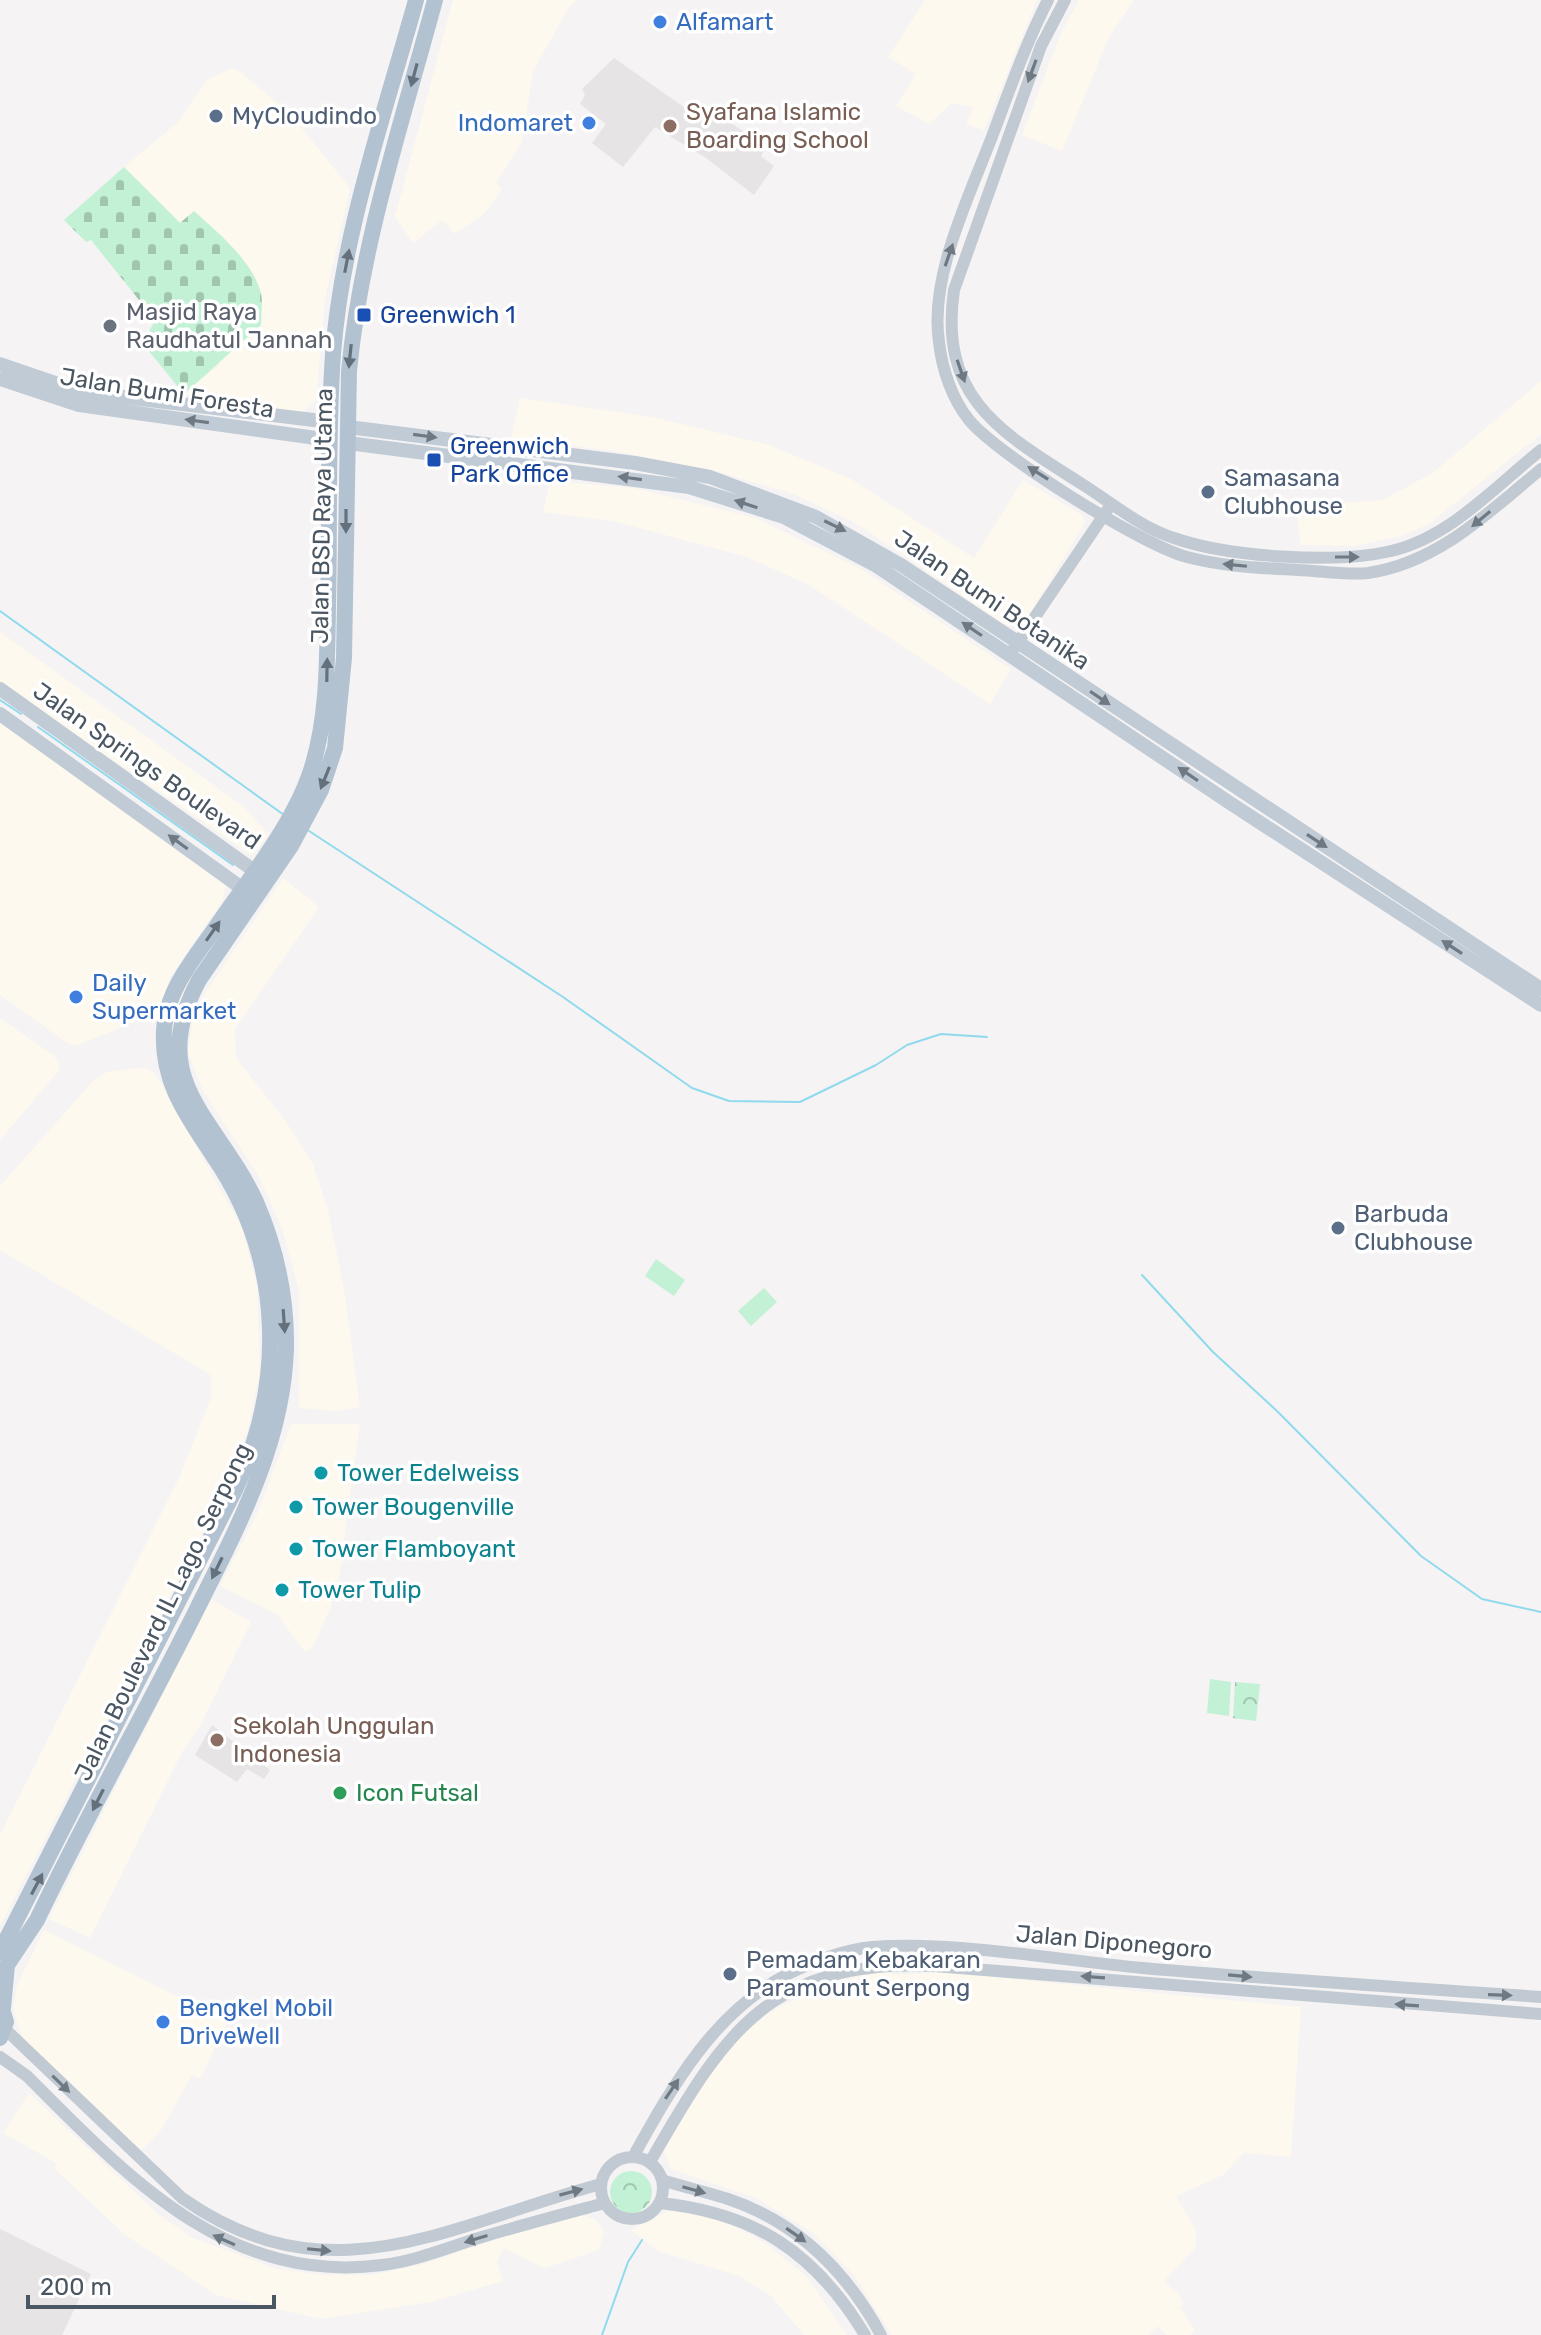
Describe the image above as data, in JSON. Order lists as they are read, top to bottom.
{
  "streets": {
    "main road": [
      "Jalan Bumi Foresta",
      "Jalan BSD Raya Utama",
      "Jalan Bumi Botanika",
      "Jalan Springs Boulevard",
      "Jalan Boulevard IL Lago. Serpong"
    ],
    "street": ["Jalan Diponegoro"]
  },
  "crossings": [
    ["Jalan Bumi Foresta", "Jalan BSD Raya Utama"],
    ["Jalan BSD Raya Utama", "Jalan Bumi Botanika"],
    ["Jalan BSD Raya Utama", "Jalan Boulevard IL Lago. Serpong"],
    ["Jalan Springs Boulevard", "Jalan Boulevard IL Lago. Serpong"]
  ],
  "places": {
    "other": [
      "Alfamart",
      "MyCloudindo",
      "Indomaret",
      "Syafana Islamic Boarding School",
      "Masjid Raya Raudhatul Jannah",
      "Samasana Clubhouse",
      "Daily Supermarket",
      "Barbuda Clubhouse",
      "Tower Edelweiss",
      "Tower Bougenville",
      "Tower Flamboyant",
      "Tower Tulip",
      "Sekolah Unggulan Indonesia",
      "Icon Futsal",
      "Pemadam Kebakaran Paramount Serpong",
      "Bengkel Mobil DriveWell"
    ],
    "transit": ["Greenwich 1", "Greenwich Park Office"]
  },
  "scale_bar": "200 m"
}
